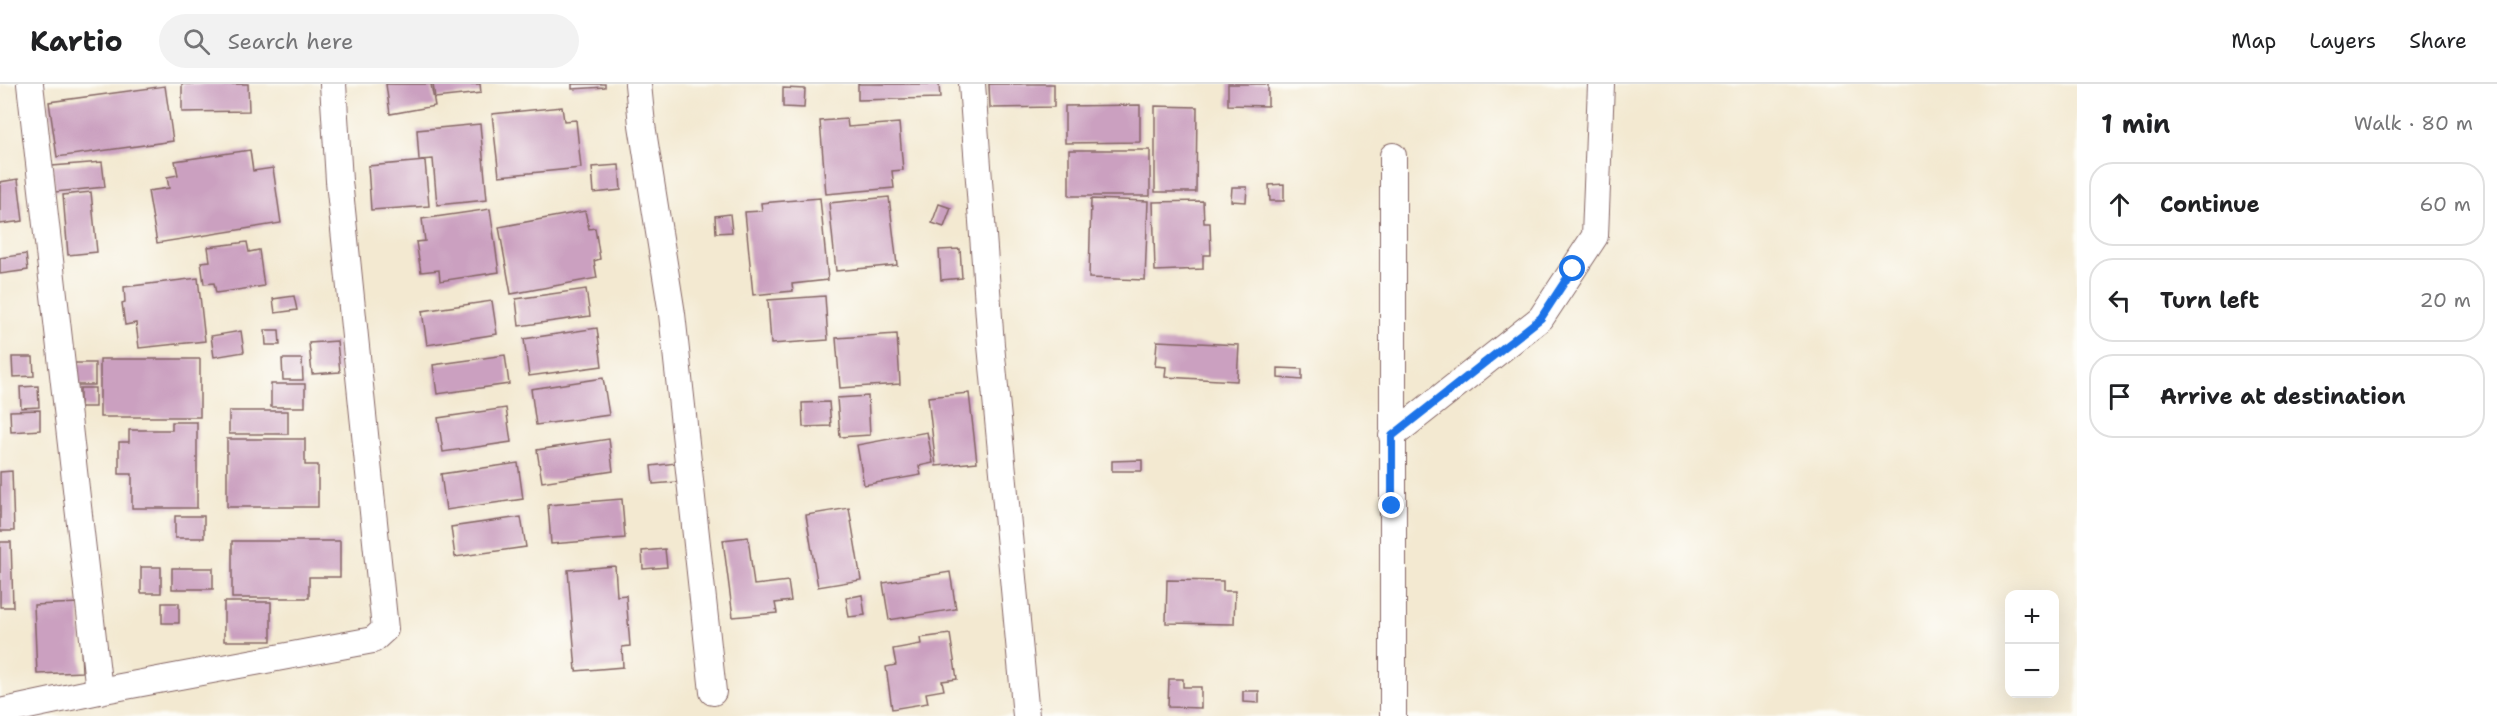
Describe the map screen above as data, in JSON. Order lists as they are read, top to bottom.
{
  "page": {
    "header": "Kartio",
    "search": "Search here",
    "nav": ["Map", "Layers", "Share"],
    "heading": ["1 min", "Walk · 80 m"],
    "list": [
      ["Continue", "60 m"],
      ["Turn left", "20 m"],
      "Arrive at destination"
    ],
    "map_buttons": ["+", "−"]
  }
}
